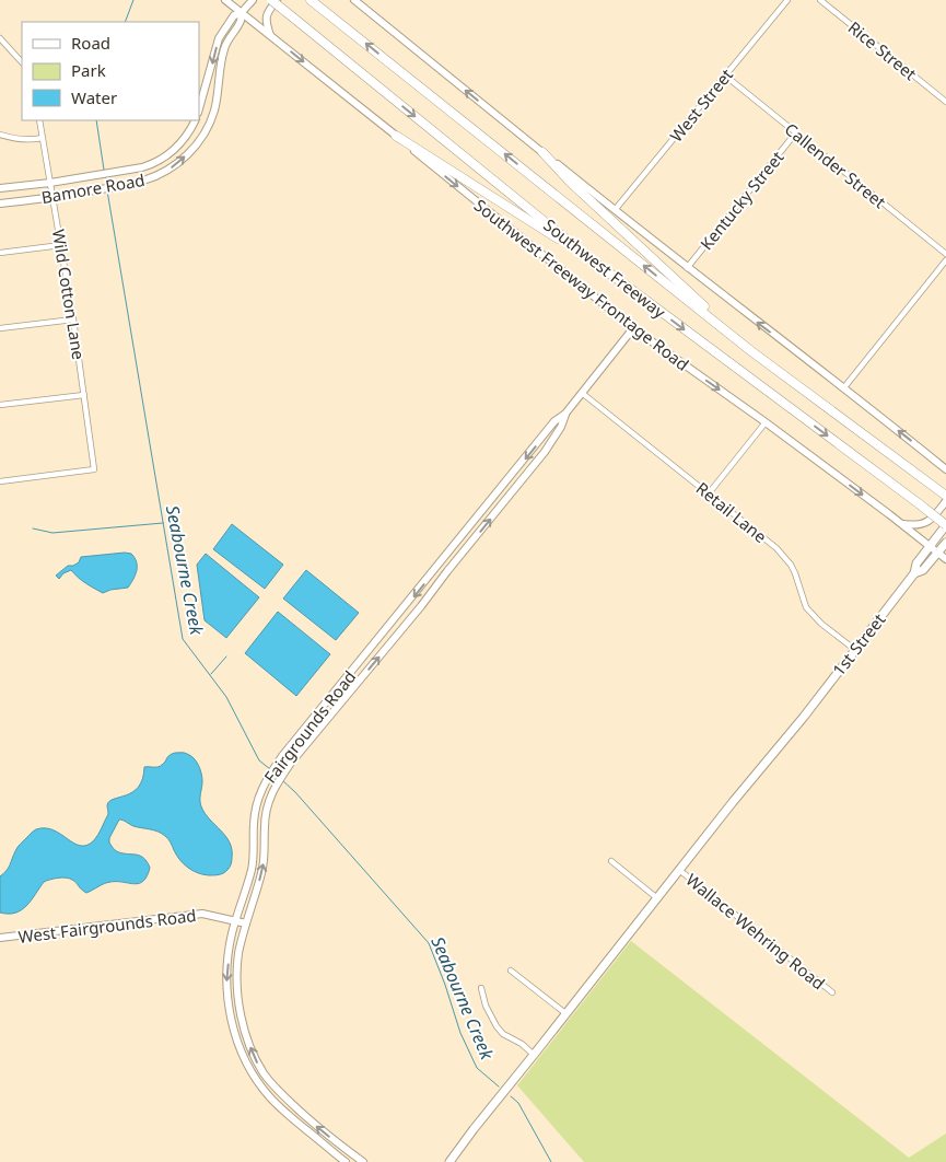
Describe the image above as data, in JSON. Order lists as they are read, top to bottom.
{
  "streets": {
    "highway": ["Southwest Freeway"],
    "main road": ["1st Street"],
    "street": [
      "Rice Street",
      "West Street",
      "Callender Street",
      "Bamore Road",
      "Kentucky Street",
      "Southwest Freeway Frontage Road",
      "Wild Cotton Lane",
      "Retail Lane",
      "Fairgrounds Road",
      "West Fairgrounds Road",
      "Wallace Wehring Road"
    ]
  },
  "crossings": [
    ["West Street", "Callender Street"],
    ["Callender Street", "Kentucky Street"],
    ["Bamore Road", "Southwest Freeway Frontage Road"],
    ["Bamore Road", "Wild Cotton Lane"],
    ["Southwest Freeway", "1st Street"],
    ["Southwest Freeway Frontage Road", "1st Street"],
    ["Southwest Freeway Frontage Road", "Fairgrounds Road"],
    ["Retail Lane", "1st Street"],
    ["Retail Lane", "Fairgrounds Road"],
    ["1st Street", "Wallace Wehring Road"],
    ["Fairgrounds Road", "West Fairgrounds Road"]
  ],
  "one_way": ["Southwest Freeway Frontage Road"],
  "water": ["Seabourne Creek"],
  "legend": ["Road", "Park", "Water"]
}
